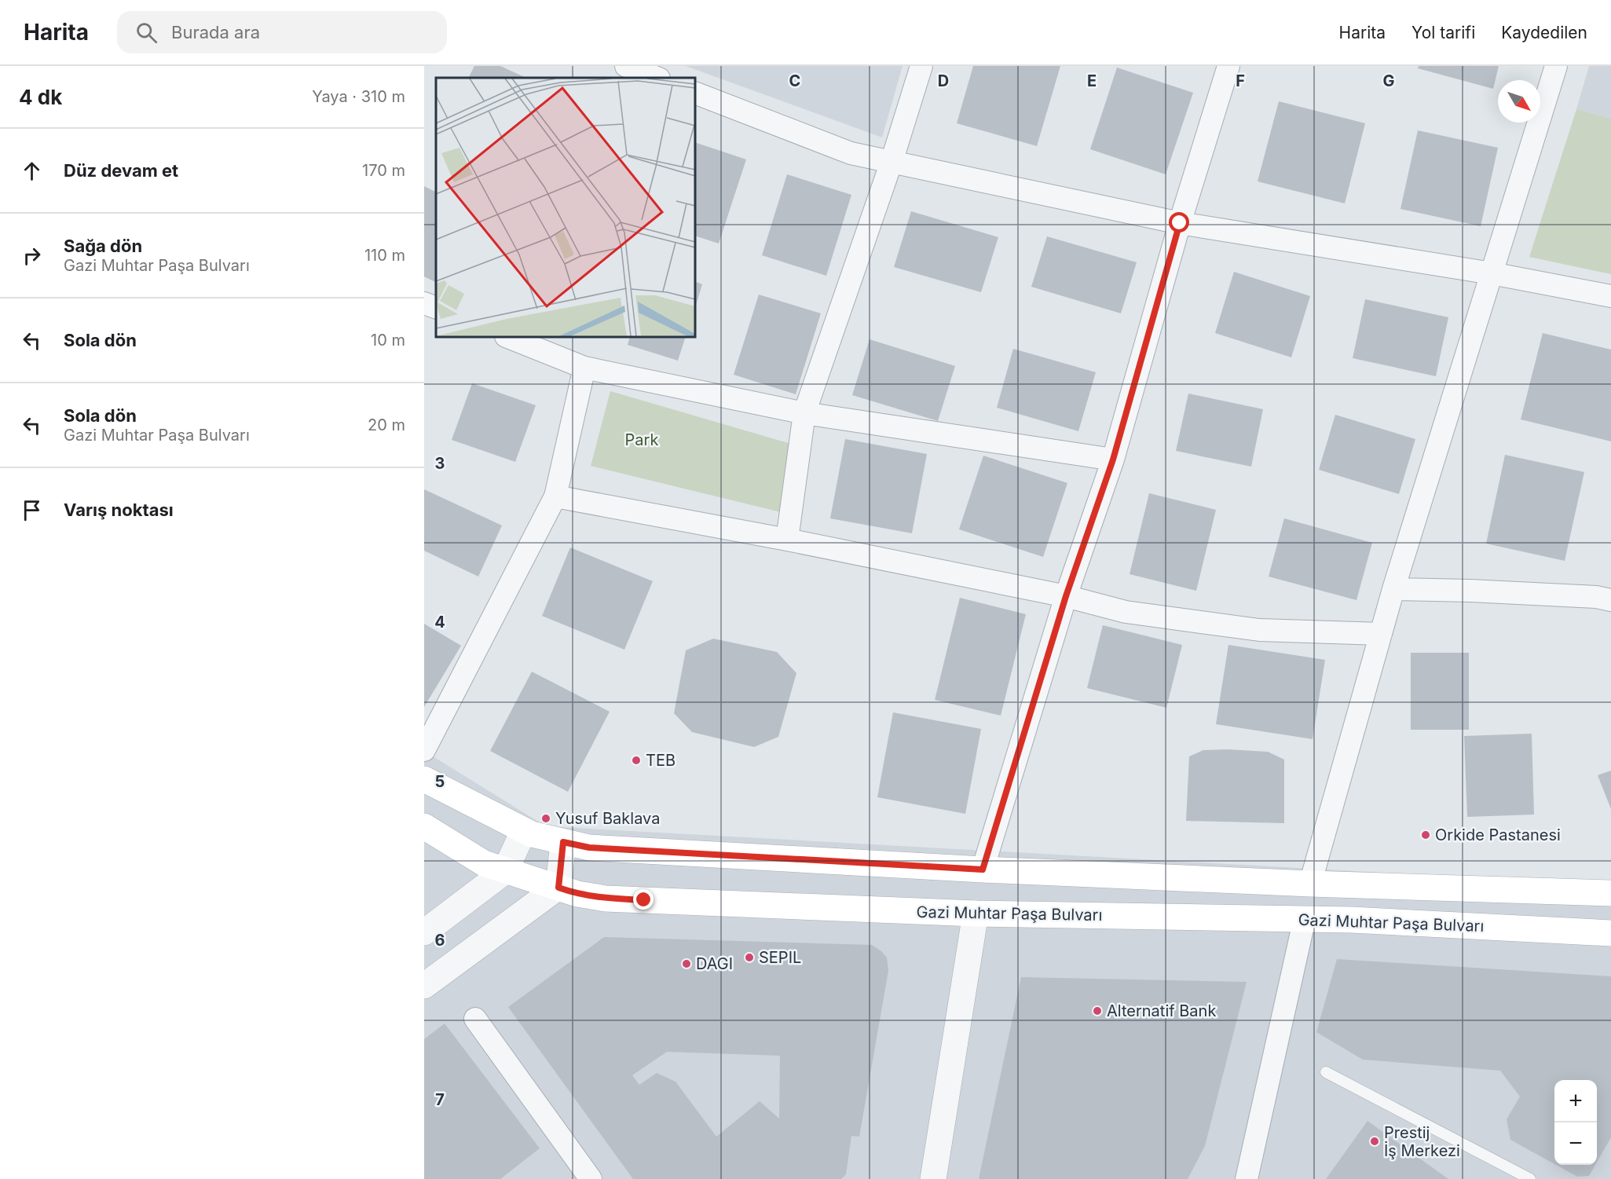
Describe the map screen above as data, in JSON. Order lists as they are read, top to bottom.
{
  "streets": {
    "main road": ["Gazi Muhtar Paşa Bulvarı"]
  },
  "parks": ["Park"],
  "places": [
    "TEB",
    "Yusuf Baklava",
    "Orkide Pastanesi",
    "SEPIL",
    "DAGI",
    "Alternatif Bank",
    "Prestij İş Merkezi"
  ],
  "north": "bottom right",
  "page": {
    "header": "Harita",
    "search": "Burada ara",
    "nav": ["Harita", "Yol tarifi", "Kaydedilen"],
    "heading": ["4 dk", "Yaya · 310 m"],
    "list": [
      ["Düz devam et", "170 m"],
      ["Sağa dön", "Gazi Muhtar Paşa Bulvarı", "110 m"],
      ["Sola dön", "10 m"],
      ["Sola dön", "Gazi Muhtar Paşa Bulvarı", "20 m"],
      "Varış noktası"
    ],
    "map_buttons": ["+", "−"]
  },
  "grid": {
    "columns": [
      "C",
      "D",
      "E",
      "F",
      "G"
    ],
    "rows": [
      "3",
      "4",
      "5",
      "6",
      "7"
    ]
  }
}
